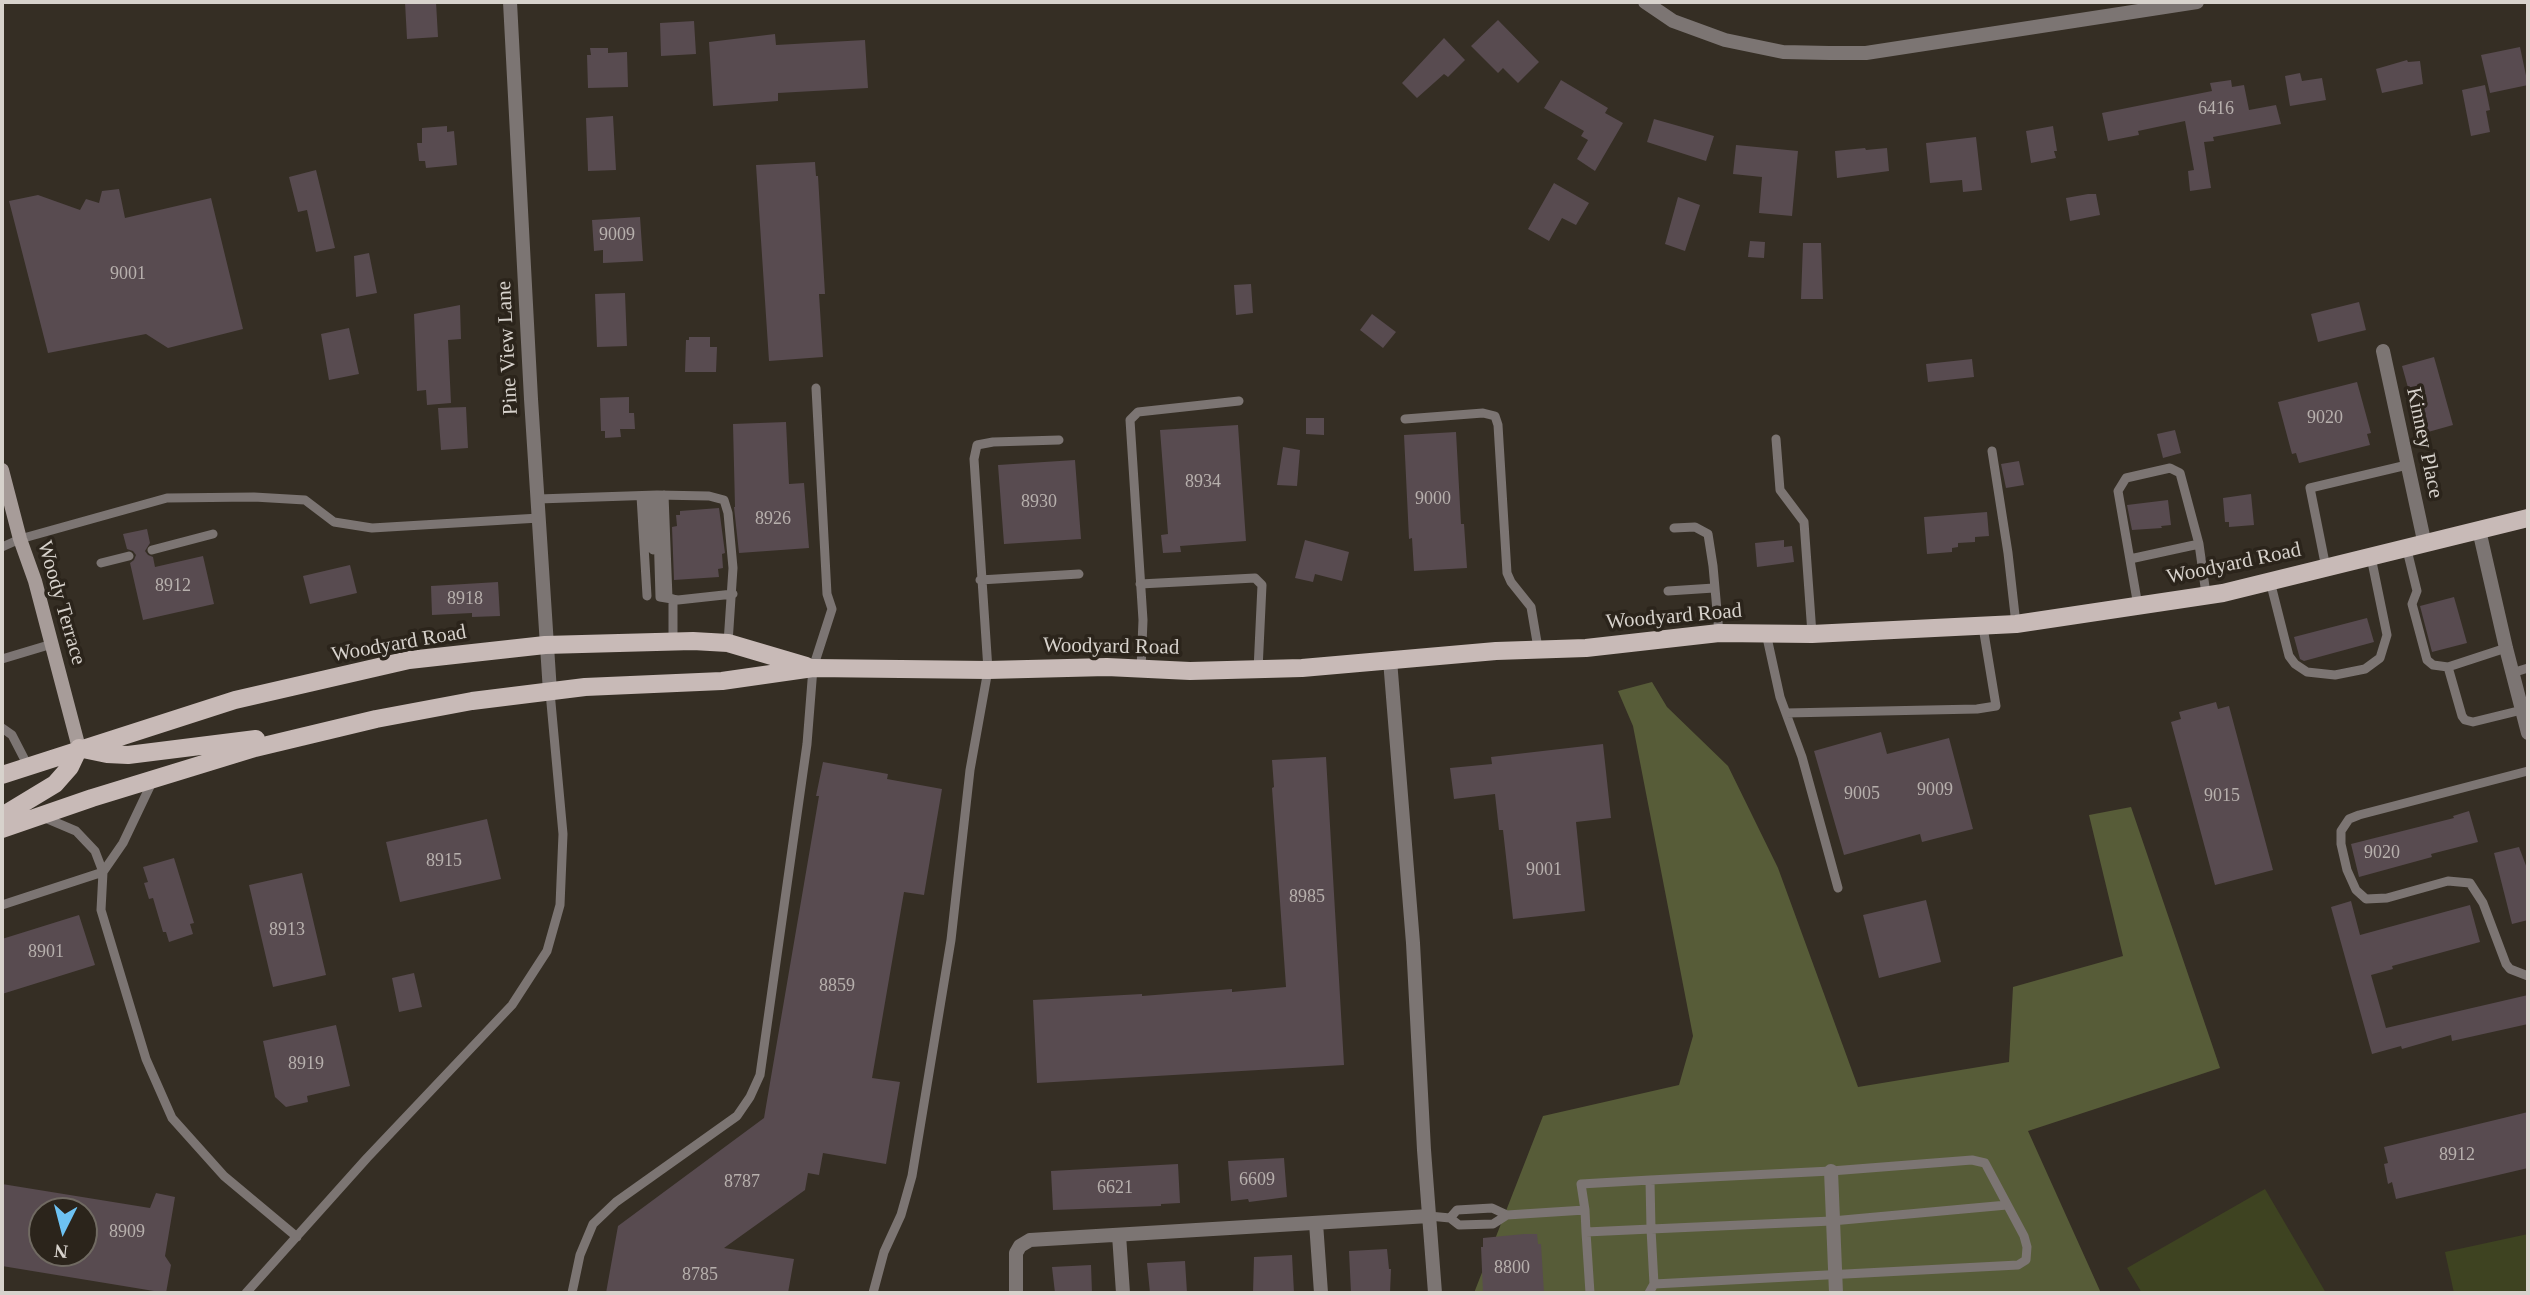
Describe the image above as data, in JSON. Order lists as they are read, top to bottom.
{
  "streets": {
    "main road": ["Woodyard Road"],
    "street": ["Pine View Lane", "Kinney Place", "Woody Terrace"]
  },
  "crossings": [
    ["Pine View Lane", "Woodyard Road"],
    ["Kinney Place", "Woodyard Road"],
    ["Woodyard Road", "Woody Terrace"]
  ],
  "house_numbers": [
    "6416",
    "9009",
    "9001",
    "9020",
    "8934",
    "9000",
    "8930",
    "8926",
    "8912",
    "8918",
    "9009",
    "9005",
    "9015",
    "9020",
    "8915",
    "9001",
    "8985",
    "8913",
    "8901",
    "8859",
    "8919",
    "8912",
    "6609",
    "8787",
    "6621",
    "8909",
    "8800",
    "8785"
  ],
  "north": "bottom"
}
